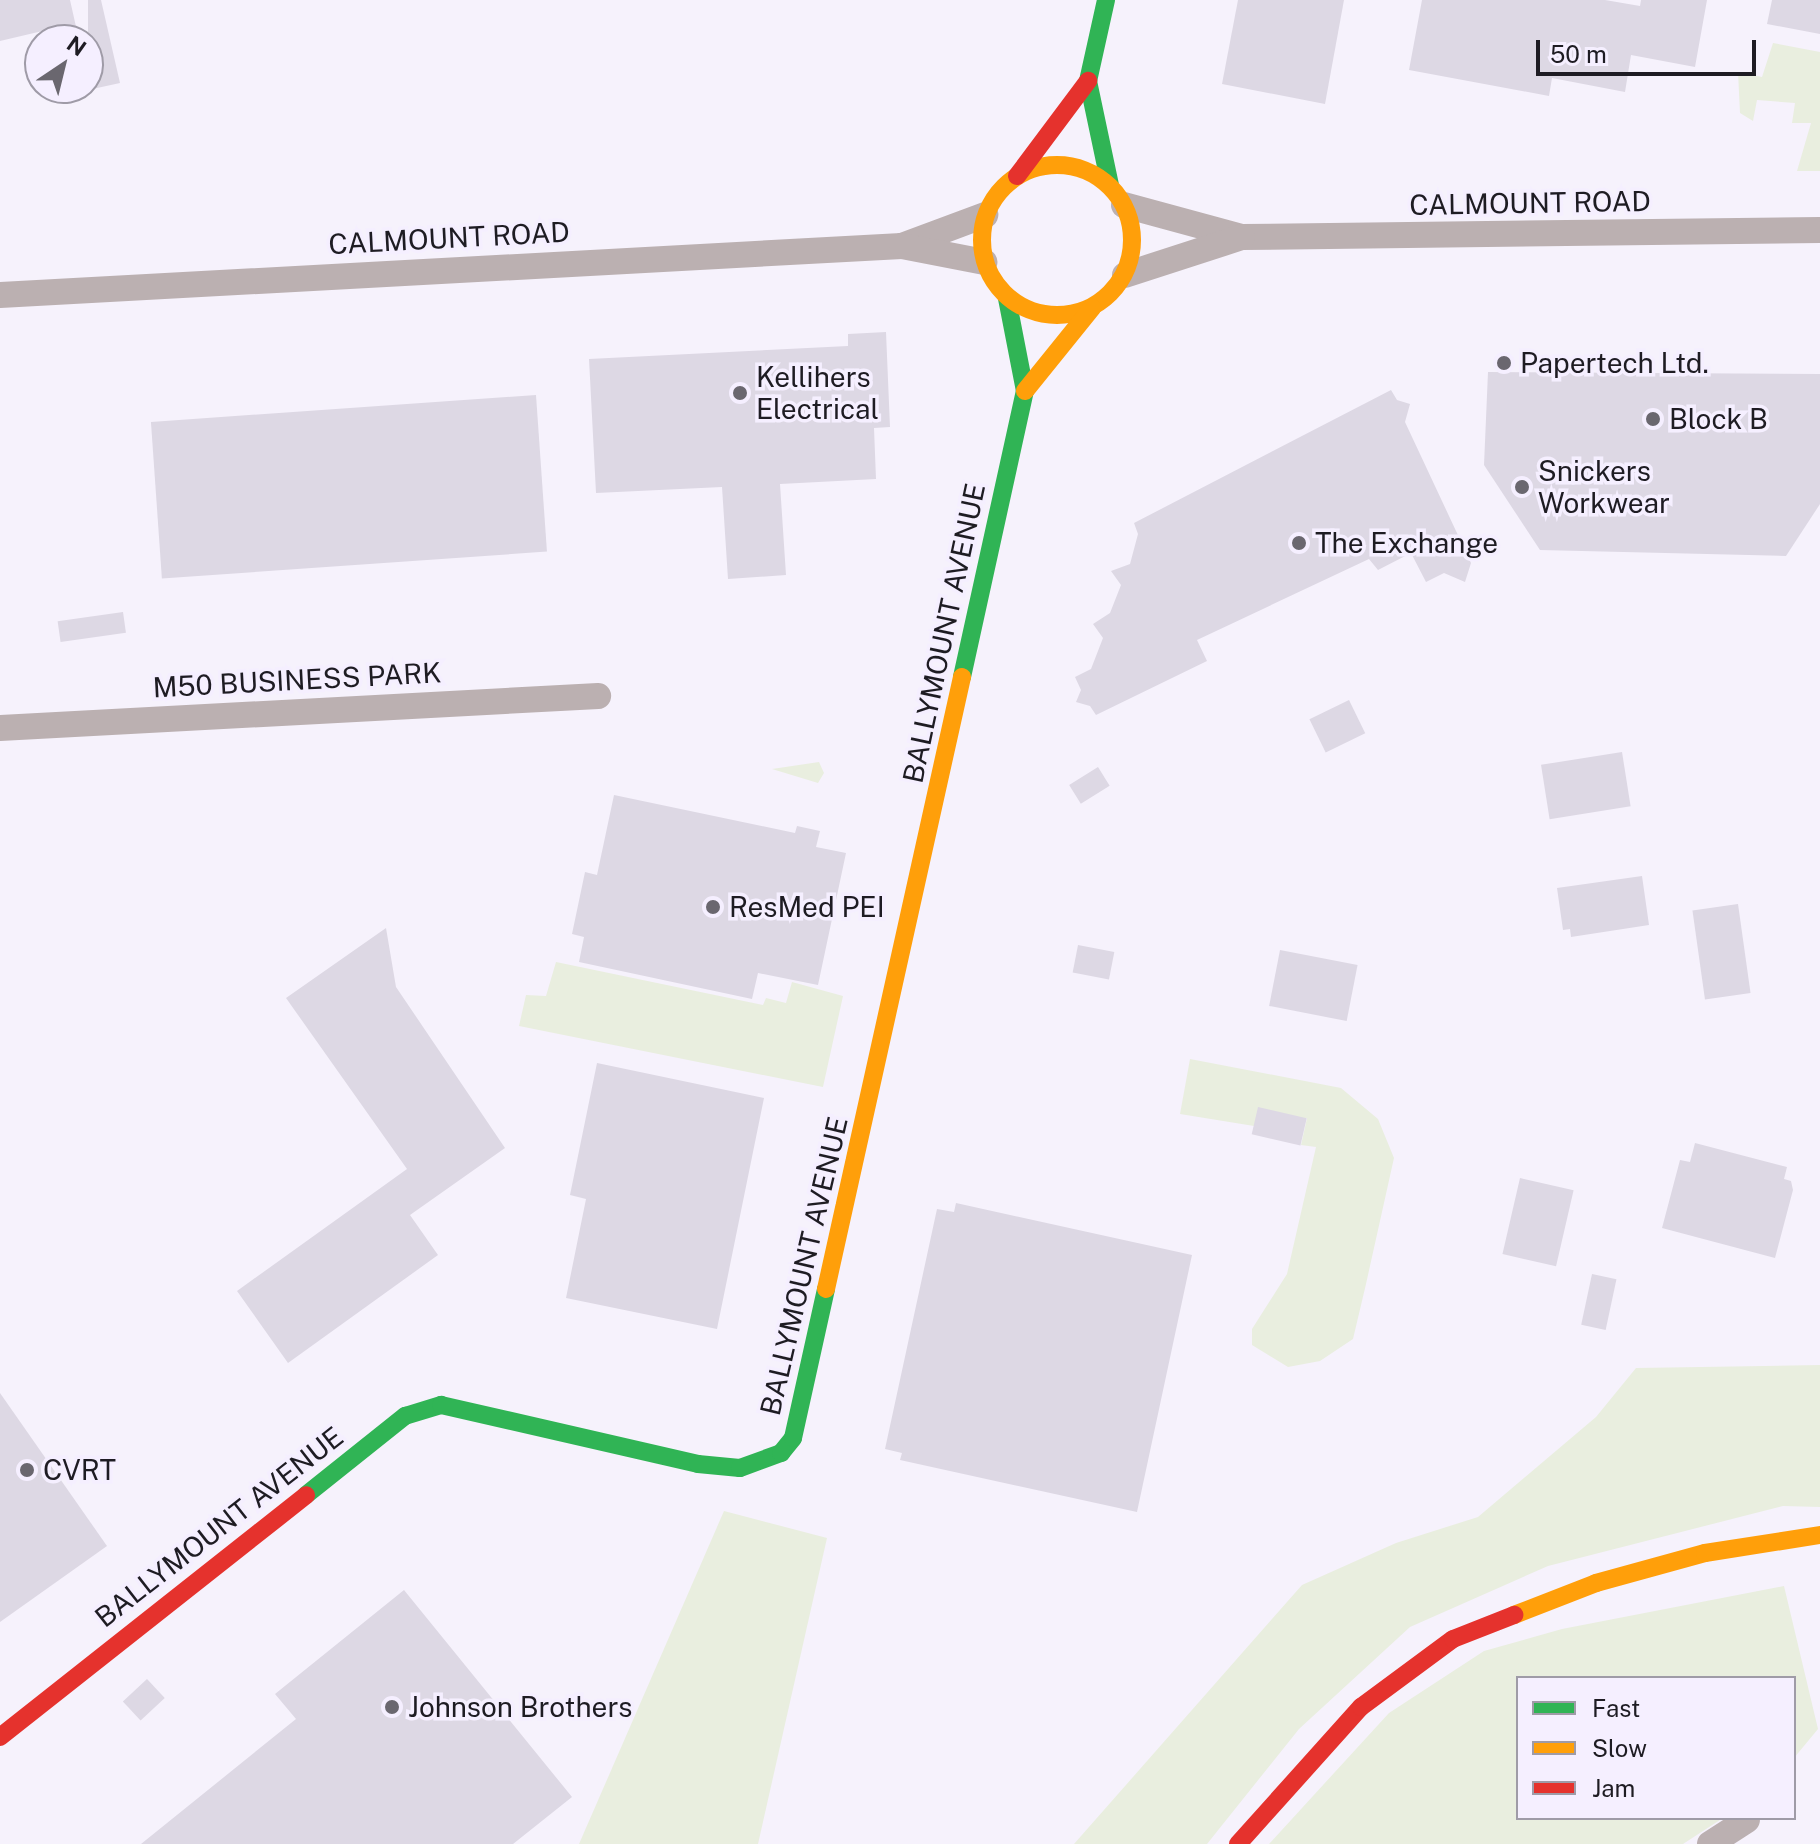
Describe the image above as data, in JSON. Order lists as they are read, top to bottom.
{
  "streets": {
    "street": ["CALMOUNT ROAD", "BALLYMOUNT AVENUE", "M50 BUSINESS PARK"]
  },
  "crossings": [
    ["CALMOUNT ROAD", "BALLYMOUNT AVENUE"]
  ],
  "places": [
    "Papertech Ltd.",
    "Kellihers Electrical",
    "Block B",
    "Snickers Workwear",
    "The Exchange",
    "ResMed PEI",
    "CVRT",
    "Johnson Brothers"
  ],
  "legend": ["Fast", "Slow", "Jam"],
  "scale_bar": "50 m",
  "north": "top right"
}
